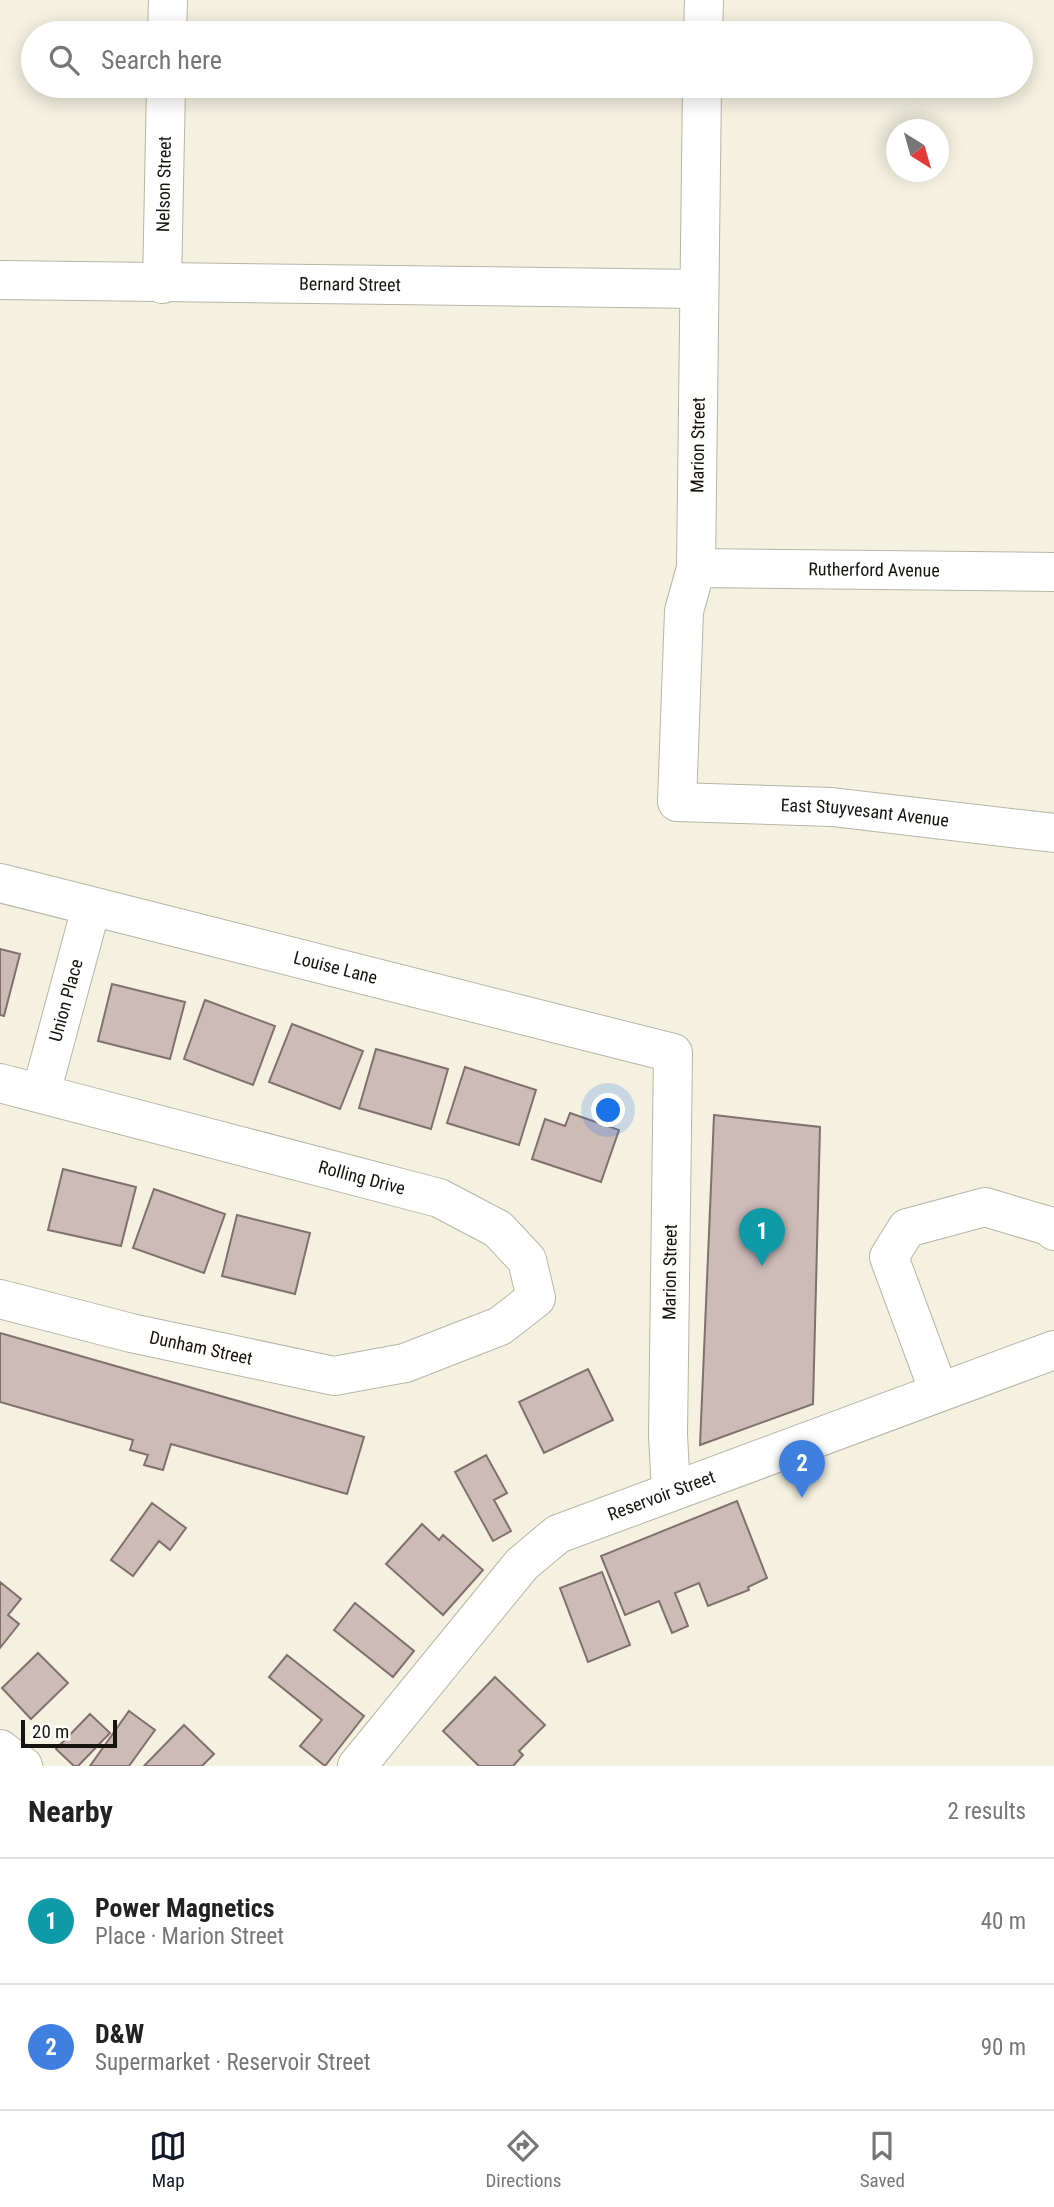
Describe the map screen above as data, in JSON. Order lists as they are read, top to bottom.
{
  "streets": {
    "street": [
      "Nelson Street",
      "Bernard Street",
      "Marion Street",
      "Rutherford Avenue",
      "East Stuyvesant Avenue",
      "Louise Lane",
      "Union Place",
      "Rolling Drive",
      "Dunham Street",
      "Reservoir Street"
    ]
  },
  "crossings": [
    ["Nelson Street", "Bernard Street"],
    ["Bernard Street", "Marion Street"],
    ["Marion Street", "Rutherford Avenue"],
    ["Marion Street", "East Stuyvesant Avenue"],
    ["Marion Street", "Louise Lane"],
    ["Marion Street", "Reservoir Street"],
    ["Louise Lane", "Union Place"],
    ["Union Place", "Rolling Drive"],
    ["Rolling Drive", "Dunham Street"]
  ],
  "scale_bar": "20 m",
  "north": "bottom right",
  "page": {
    "search": "Search here",
    "pins": ["1", "2"],
    "scale": "20 m",
    "heading": ["Nearby", "2 results"],
    "list": [
      {
        "mark": "1",
        "name": "Power Magnetics",
        "note": "Place · Marion Street",
        "value": "40 m"
      },
      {
        "mark": "2",
        "name": "D&W",
        "note": "Supermarket · Reservoir Street",
        "value": "90 m"
      }
    ],
    "nav": ["Map", "Directions", "Saved"]
  }
}
